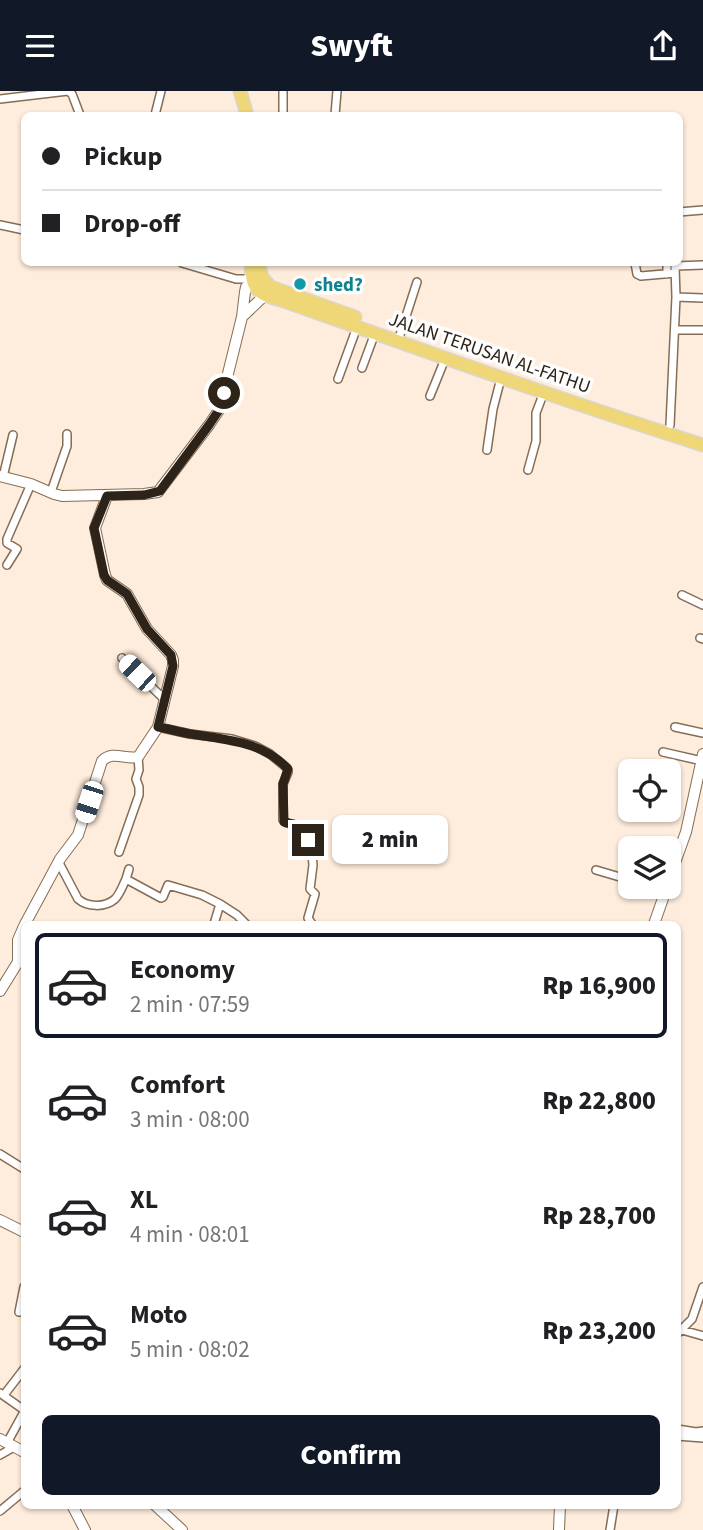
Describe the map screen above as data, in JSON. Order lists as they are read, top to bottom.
{
  "streets": {
    "highway": ["JALAN TERUSAN AL-FATHU"]
  },
  "places": ["shed?"],
  "page": {
    "header": "Swyft",
    "banner": ["Pickup", "Drop-off"],
    "bubble": "2 min",
    "list": [
      {
        "name": "Economy",
        "note": "2 min · 07:59",
        "value": "Rp 16,900"
      },
      {
        "name": "Comfort",
        "note": "3 min · 08:00",
        "value": "Rp 22,800"
      },
      {
        "name": "XL",
        "note": "4 min · 08:01",
        "value": "Rp 28,700"
      },
      {
        "name": "Moto",
        "note": "5 min · 08:02",
        "value": "Rp 23,200"
      }
    ],
    "buttons": "Confirm"
  }
}
